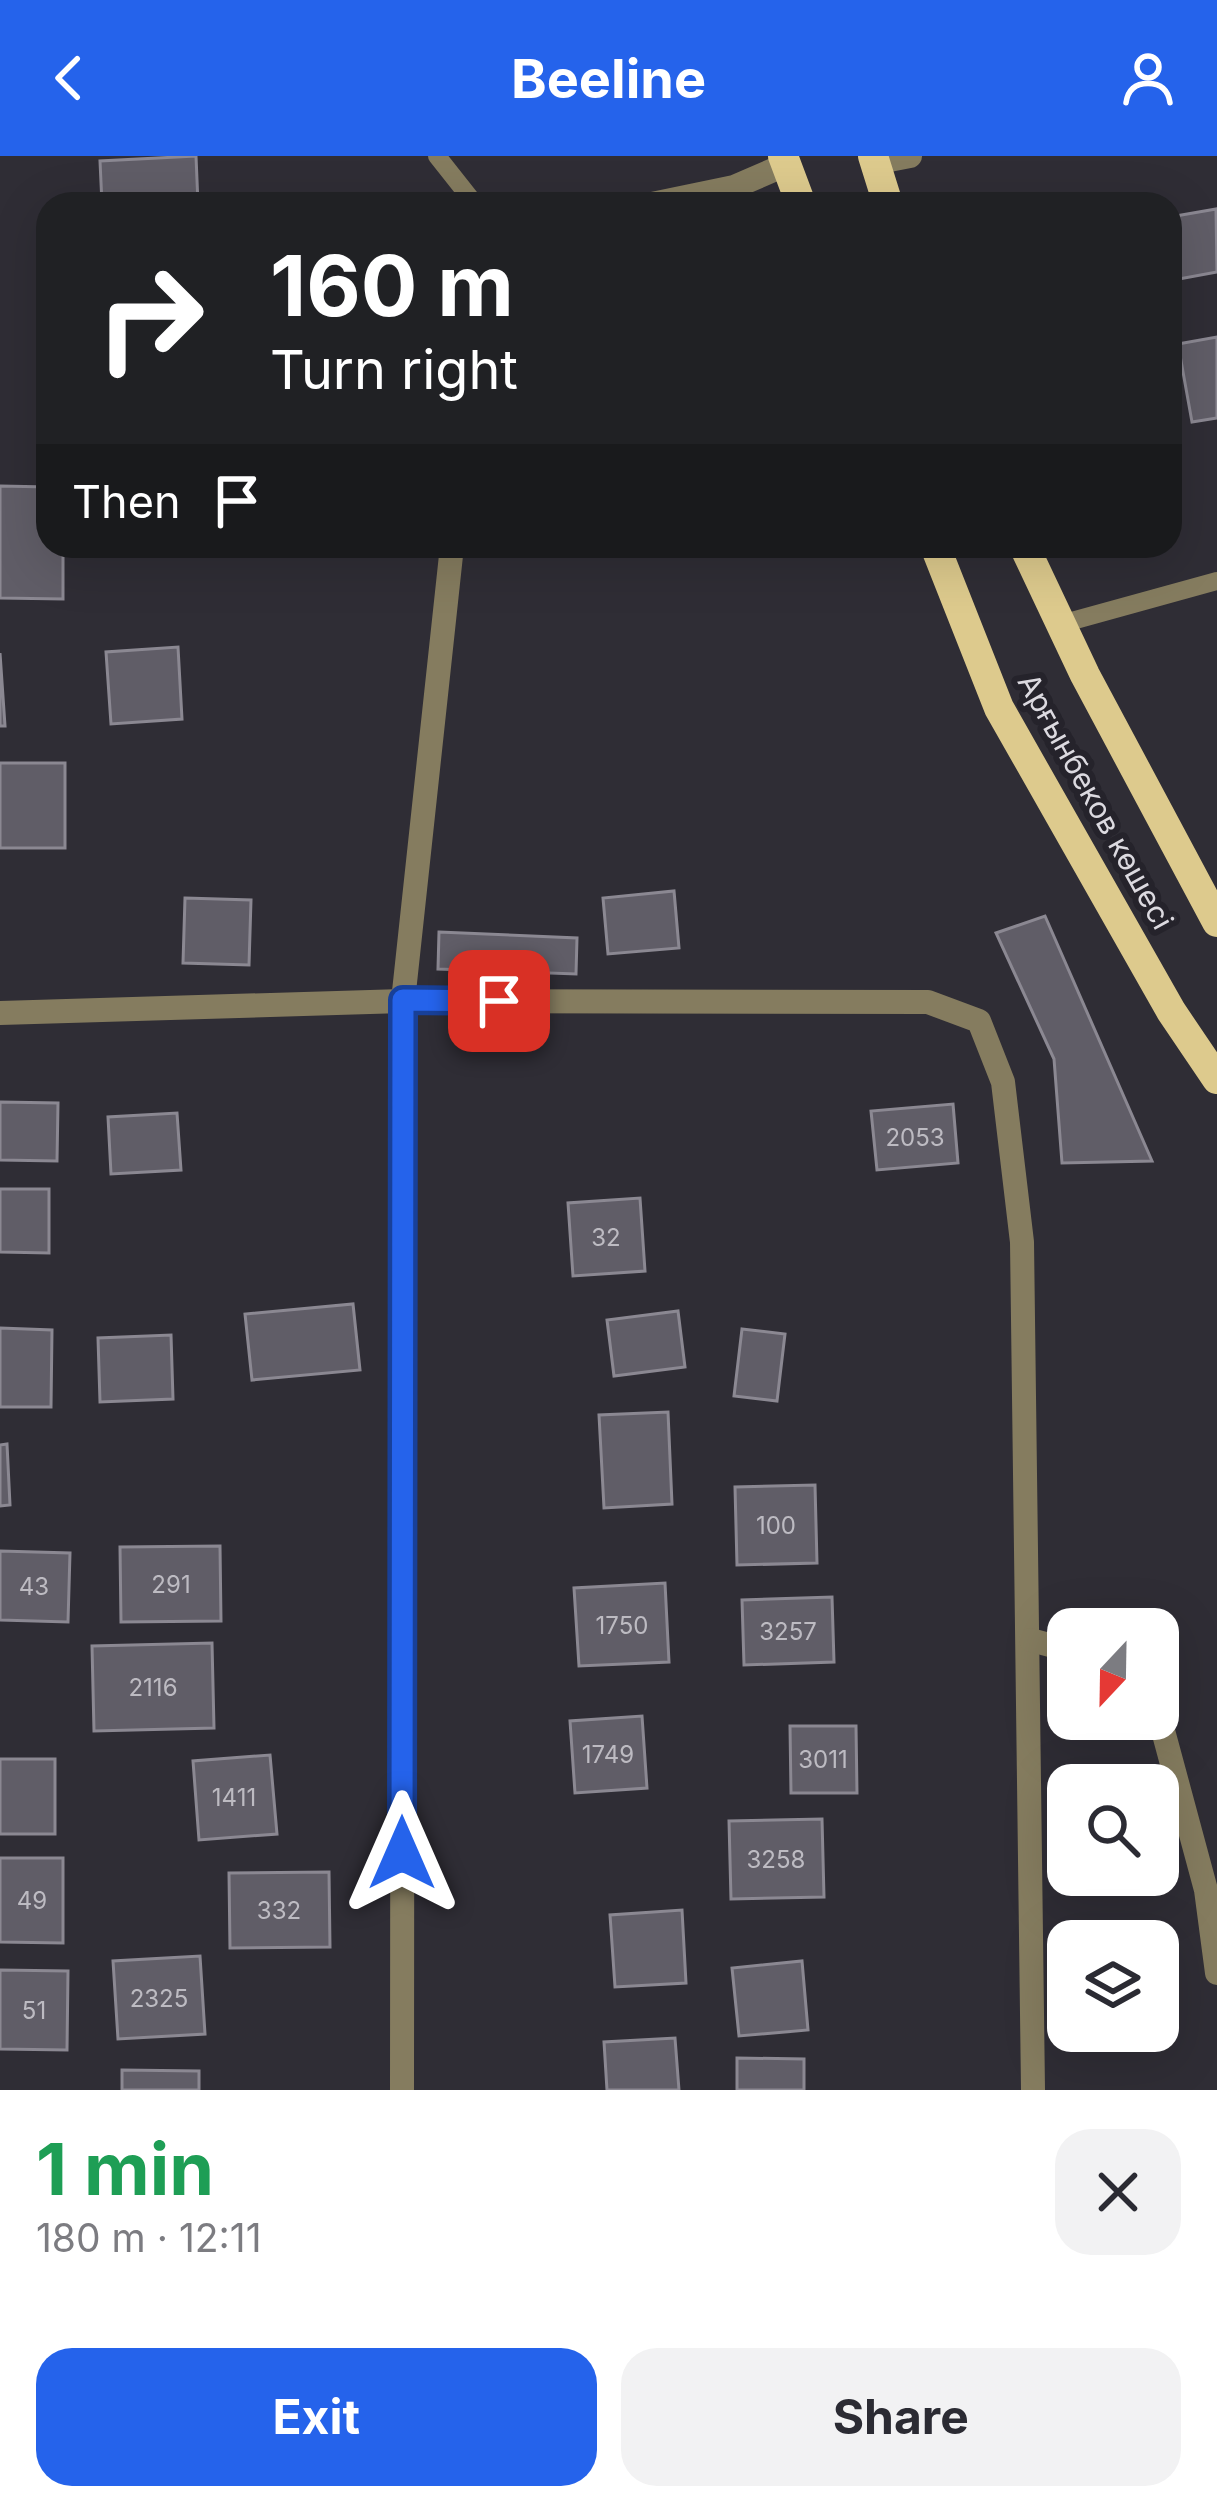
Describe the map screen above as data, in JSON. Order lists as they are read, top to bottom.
{
  "streets": {
    "main road": ["Арғынбеков көшесі"]
  },
  "house_numbers": [
    "2053",
    "32",
    "100",
    "291",
    "43",
    "1750",
    "3257",
    "2116",
    "1749",
    "3011",
    "1411",
    "3258",
    "49",
    "332",
    "2325",
    "51"
  ],
  "north": "bottom",
  "page": {
    "header": "Beeline",
    "turn": ["160 m", "Turn right"],
    "then": "Then",
    "heading": ["1 min", "180 m · 12:11"],
    "buttons": ["Exit", "Share"]
  }
}
